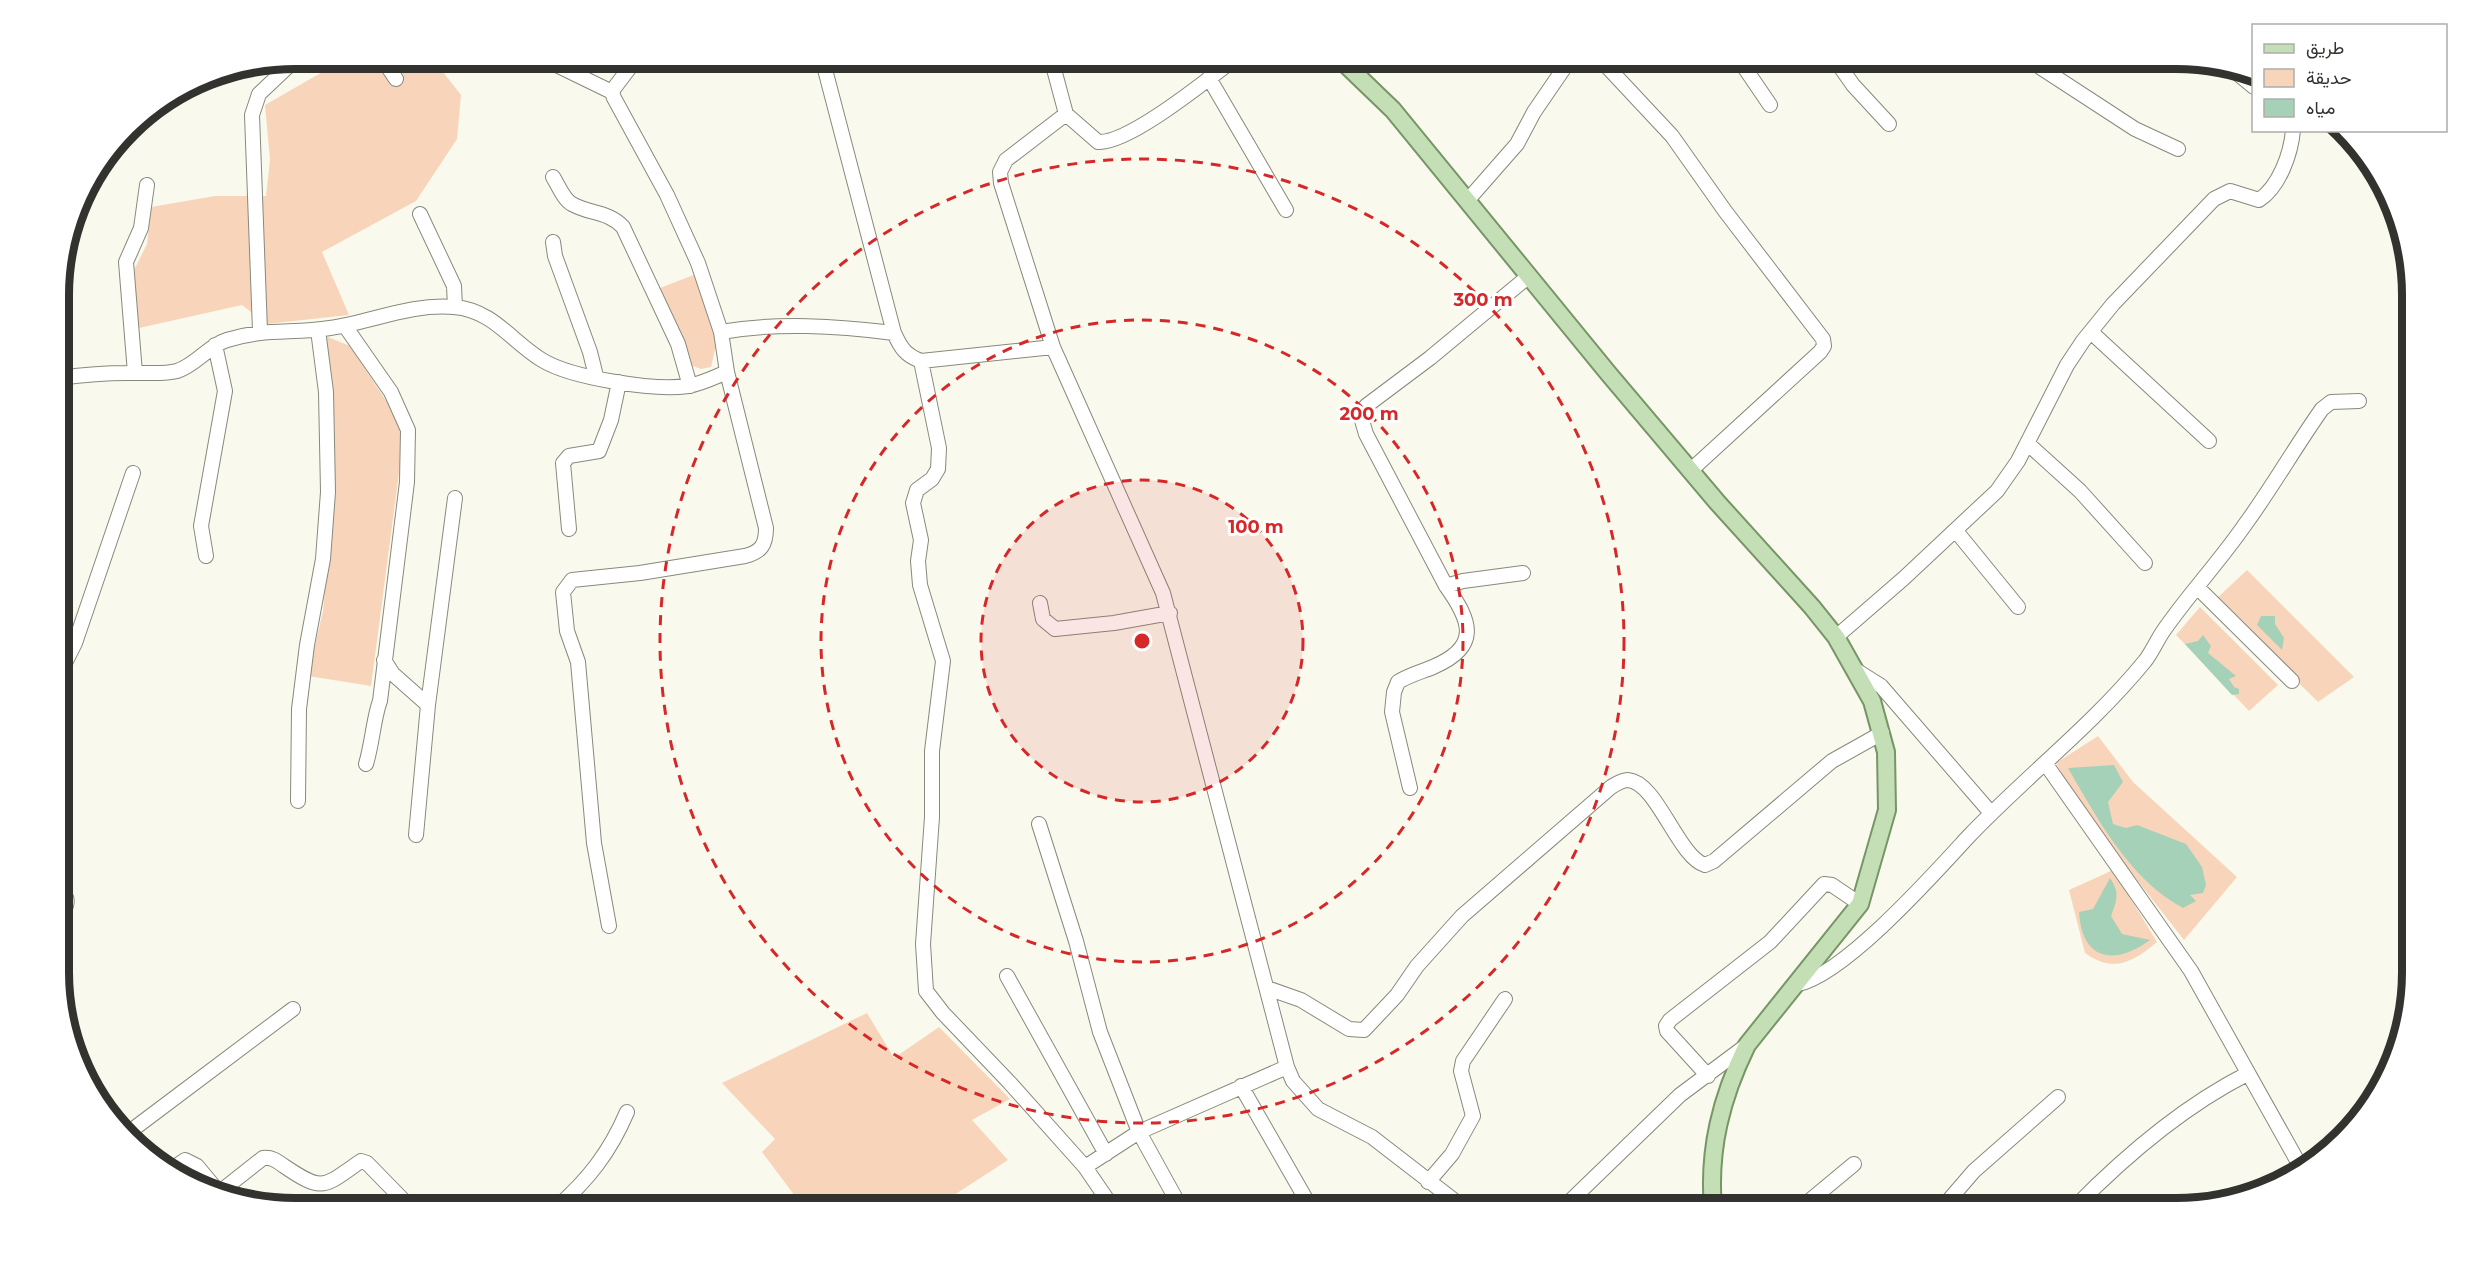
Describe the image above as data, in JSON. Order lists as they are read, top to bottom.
{
  "legend": ["طريق", "حديقة", "مياه"],
  "rings": ["300 m", "200 m", "100 m"]
}
